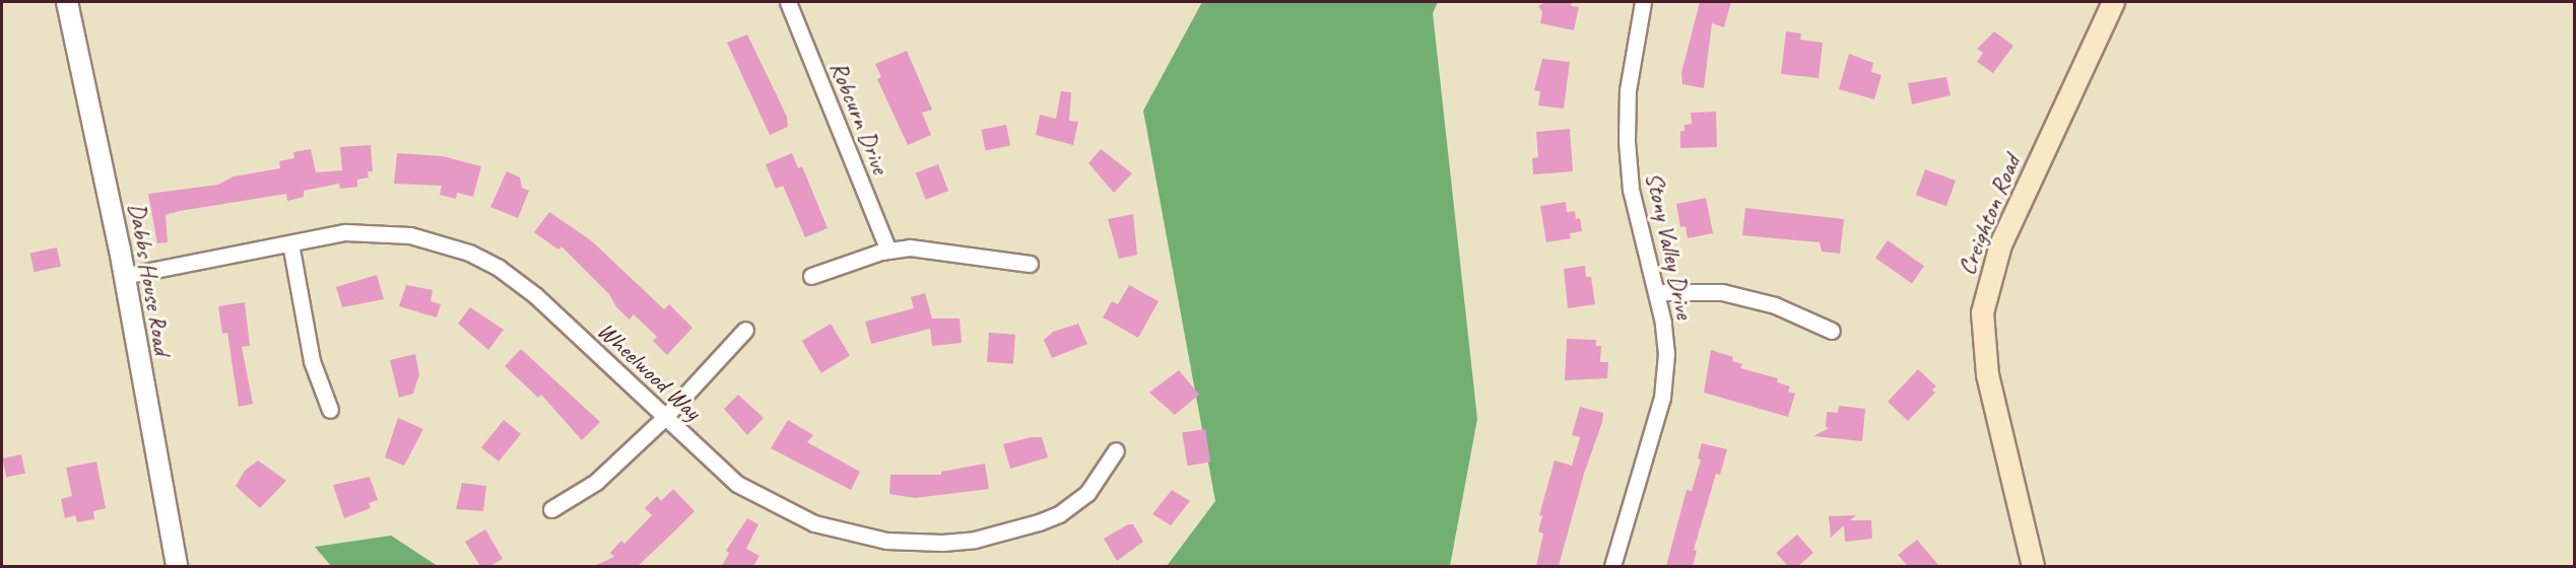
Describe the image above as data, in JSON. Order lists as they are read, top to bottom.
{
  "streets": {
    "main road": ["Creighton Road"],
    "street": [
      "Robcurn Drive",
      "Stony Valley Drive",
      "Dabbs House Road",
      "Wheelwood Way"
    ]
  },
  "crossings": [
    ["Dabbs House Road", "Wheelwood Way"]
  ]
}
